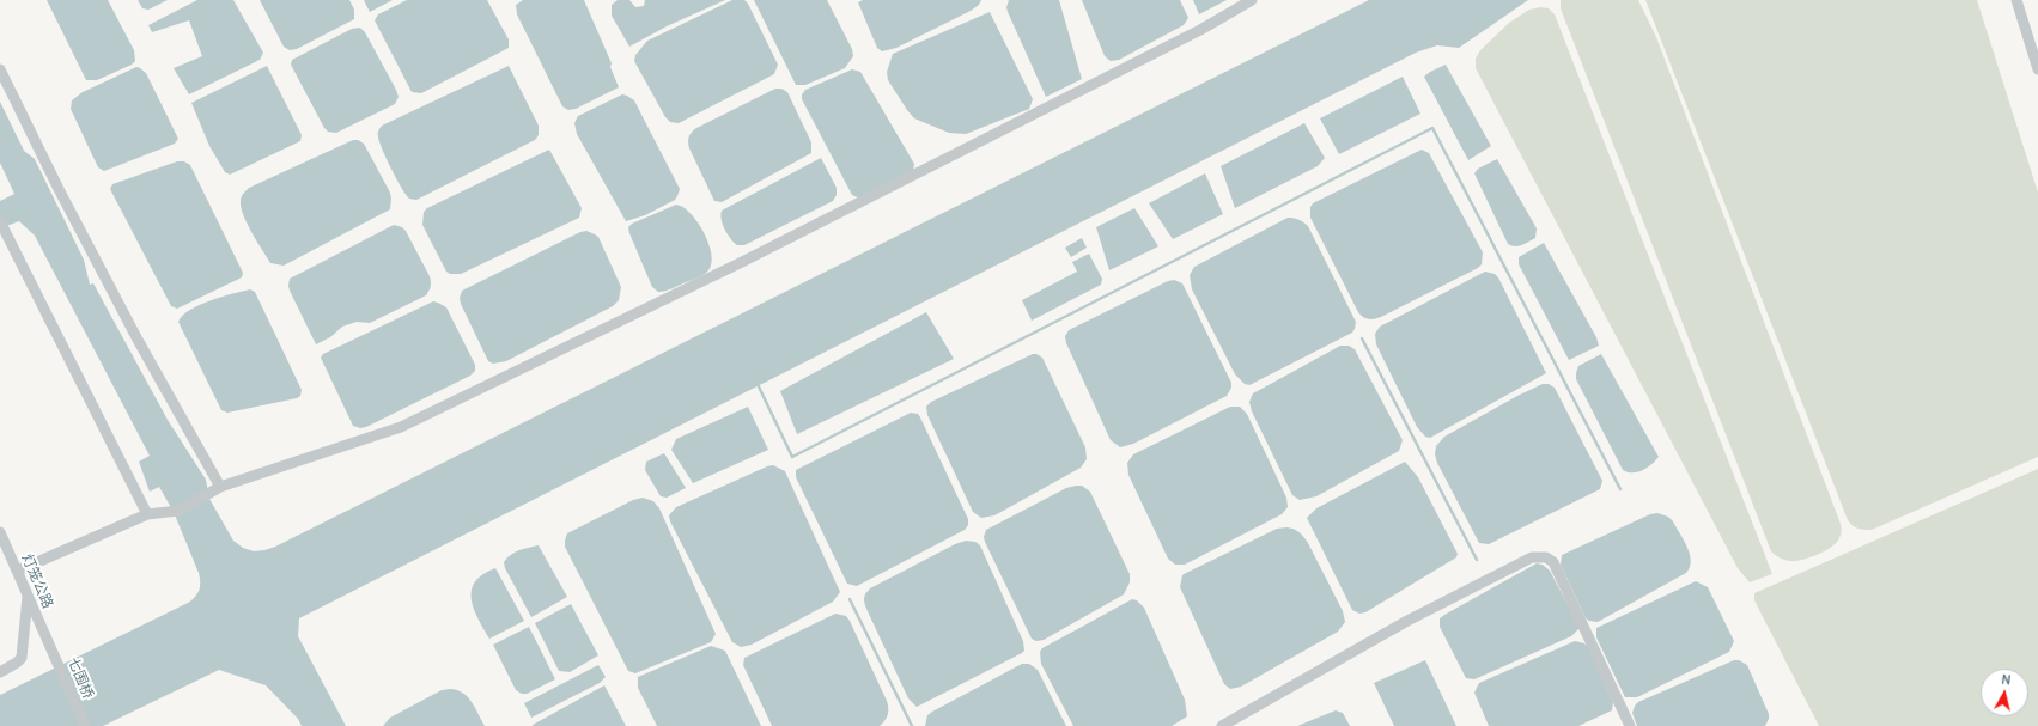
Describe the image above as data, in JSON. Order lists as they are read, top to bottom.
{
  "streets": {
    "street": ["灯笼公路", "七围桥"]
  },
  "crossings": [
    ["灯笼公路", "七围桥"]
  ],
  "north": "top"
}
